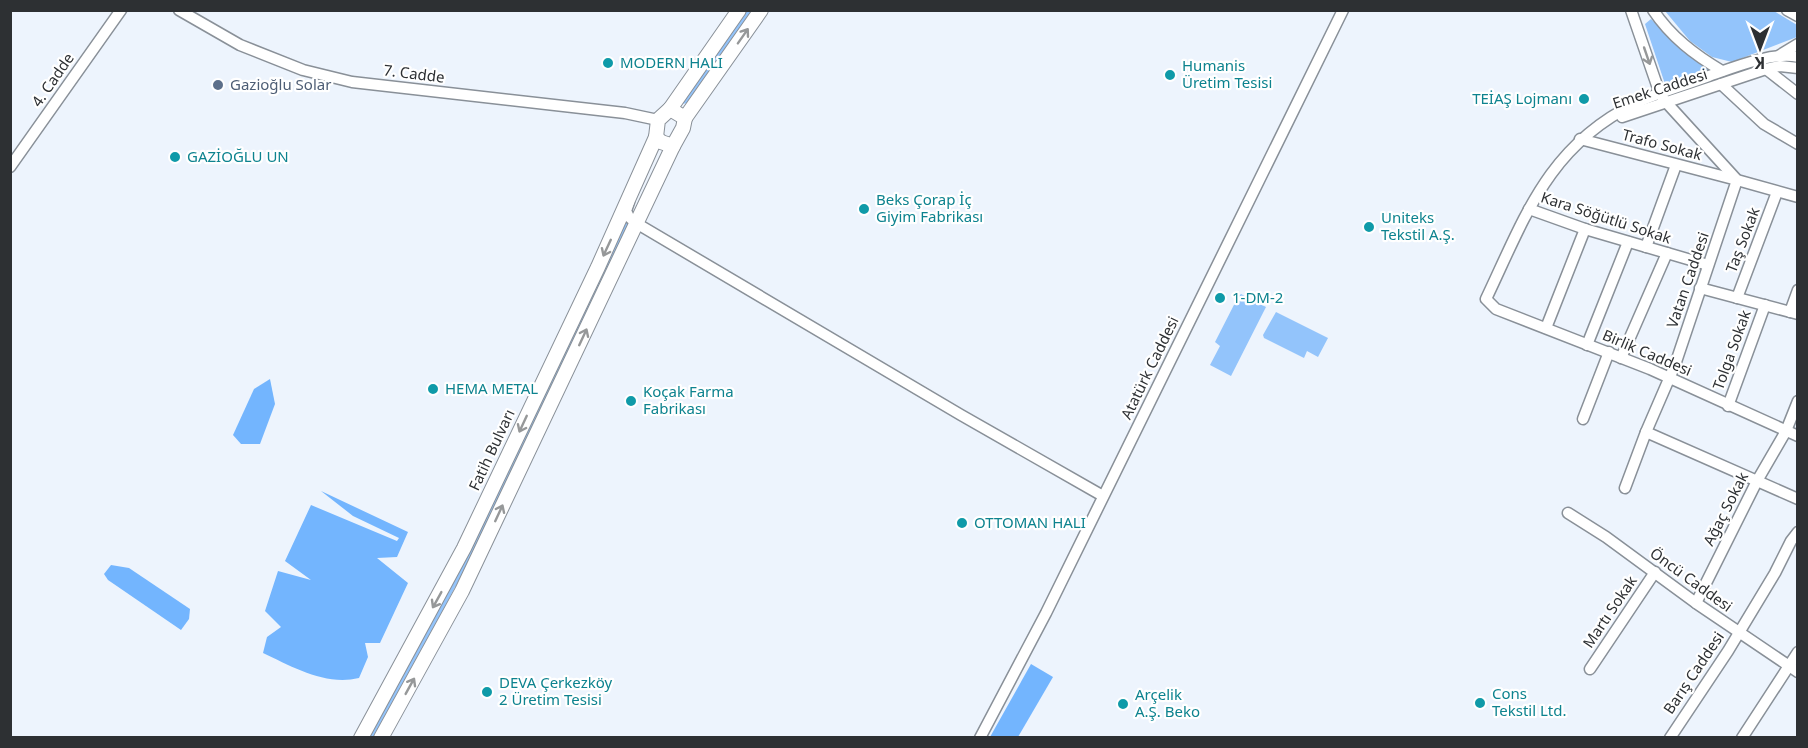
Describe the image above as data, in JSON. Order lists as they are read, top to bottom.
{
  "streets": {
    "main road": ["Fatih Bulvarı"],
    "street": [
      "7. Cadde",
      "4. Cadde",
      "Emek Caddesi",
      "Trafo Sokak",
      "Kara Söğütlü Sokak",
      "Taş Sokak",
      "Vatan Caddesi",
      "Tolga Sokak",
      "Birlik Caddesi",
      "Atatürk Caddesi",
      "Ağaç Sokak",
      "Öncü Caddesi",
      "Martı Sokak",
      "Barış Caddesi"
    ]
  },
  "crossings": [
    ["7. Cadde", "Fatih Bulvarı"],
    ["Emek Caddesi", "Trafo Sokak"],
    ["Emek Caddesi", "Kara Söğütlü Sokak"],
    ["Emek Caddesi", "Birlik Caddesi"],
    ["Trafo Sokak", "Taş Sokak"],
    ["Trafo Sokak", "Vatan Caddesi"],
    ["Kara Söğütlü Sokak", "Vatan Caddesi"],
    ["Vatan Caddesi", "Birlik Caddesi"],
    ["Tolga Sokak", "Birlik Caddesi"],
    ["Birlik Caddesi", "Ağaç Sokak"],
    ["Ağaç Sokak", "Öncü Caddesi"],
    ["Öncü Caddesi", "Martı Sokak"],
    ["Öncü Caddesi", "Barış Caddesi"]
  ],
  "places": [
    "MODERN HALI",
    "Humanis Üretim Tesisi",
    "Gazioğlu Solar",
    "TEİAŞ Lojmanı",
    "GAZİOĞLU UN",
    "Beks Çorap İç Giyim Fabrikası",
    "Uniteks Tekstil A.Ş.",
    "1-DM-2",
    "HEMA METAL",
    "Koçak Farma Fabrikası",
    "OTTOMAN HALI",
    "DEVA Çerkezköy 2 Üretim Tesisi",
    "Cons Tekstil Ltd.",
    "Arçelik A.Ş. Beko"
  ],
  "north": "bottom"
}
